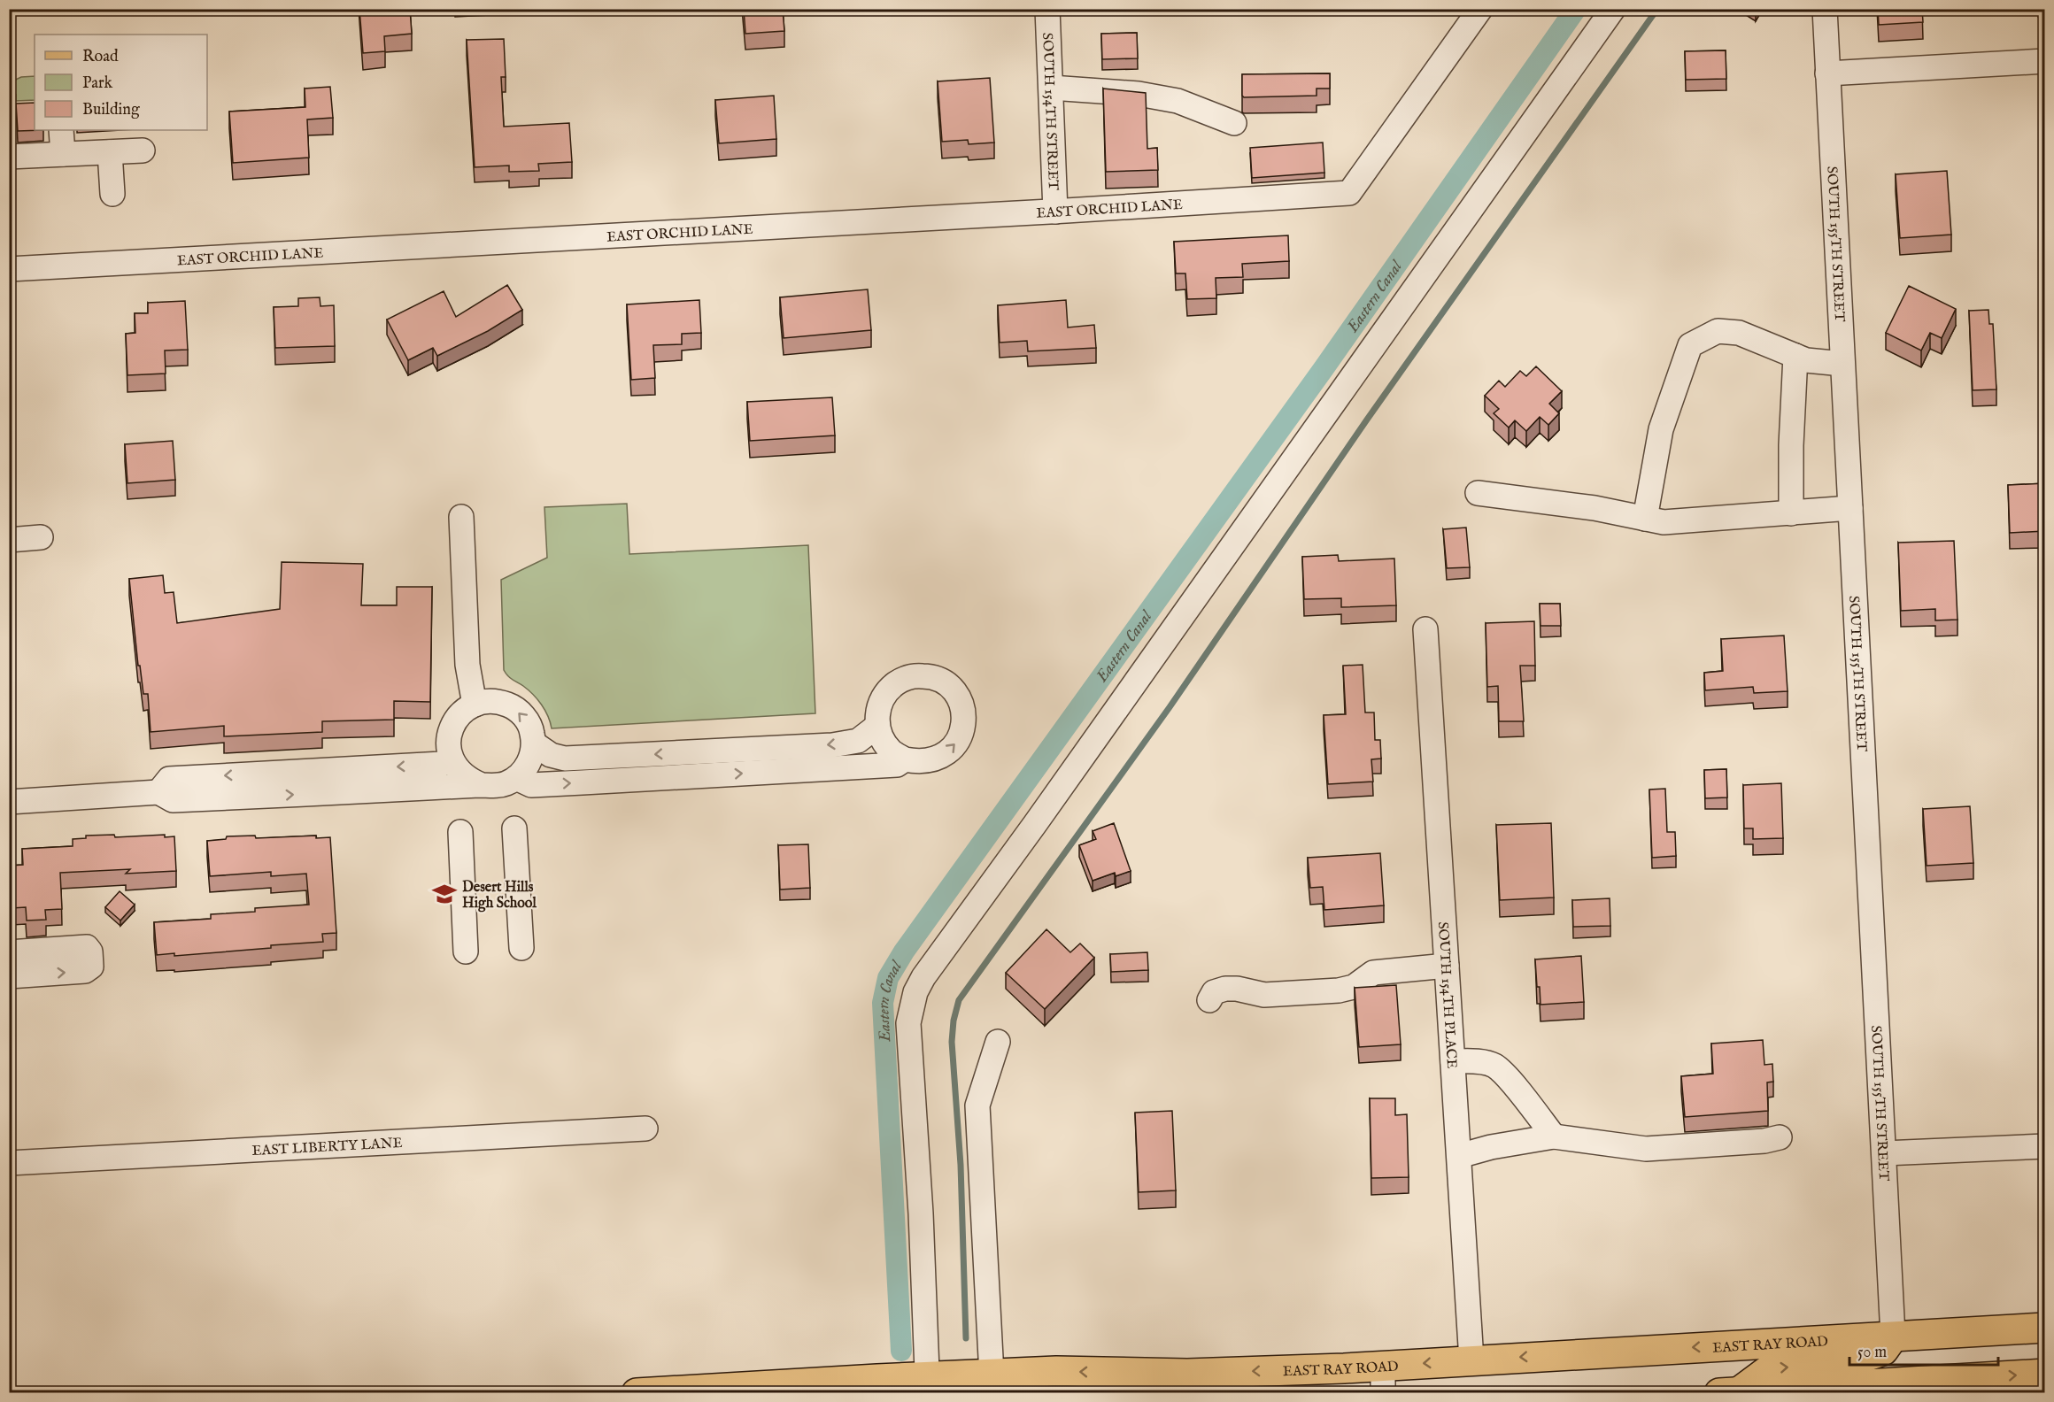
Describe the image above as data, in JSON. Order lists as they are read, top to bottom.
{
  "streets": {
    "main road": ["EAST RAY ROAD"],
    "street": [
      "SOUTH 154TH STREET",
      "EAST ORCHID LANE",
      "SOUTH 155TH STREET",
      "SOUTH 154TH PLACE",
      "EAST LIBERTY LANE"
    ]
  },
  "crossings": [
    ["SOUTH 154TH STREET", "EAST ORCHID LANE"],
    ["SOUTH 155TH STREET", "EAST RAY ROAD"],
    ["SOUTH 154TH PLACE", "EAST RAY ROAD"]
  ],
  "water": ["Eastern Canal"],
  "places": {
    "school or university": ["Desert Hills High School"]
  },
  "legend": ["Road", "Park", "Building"],
  "scale_bar": "50 m"
}
